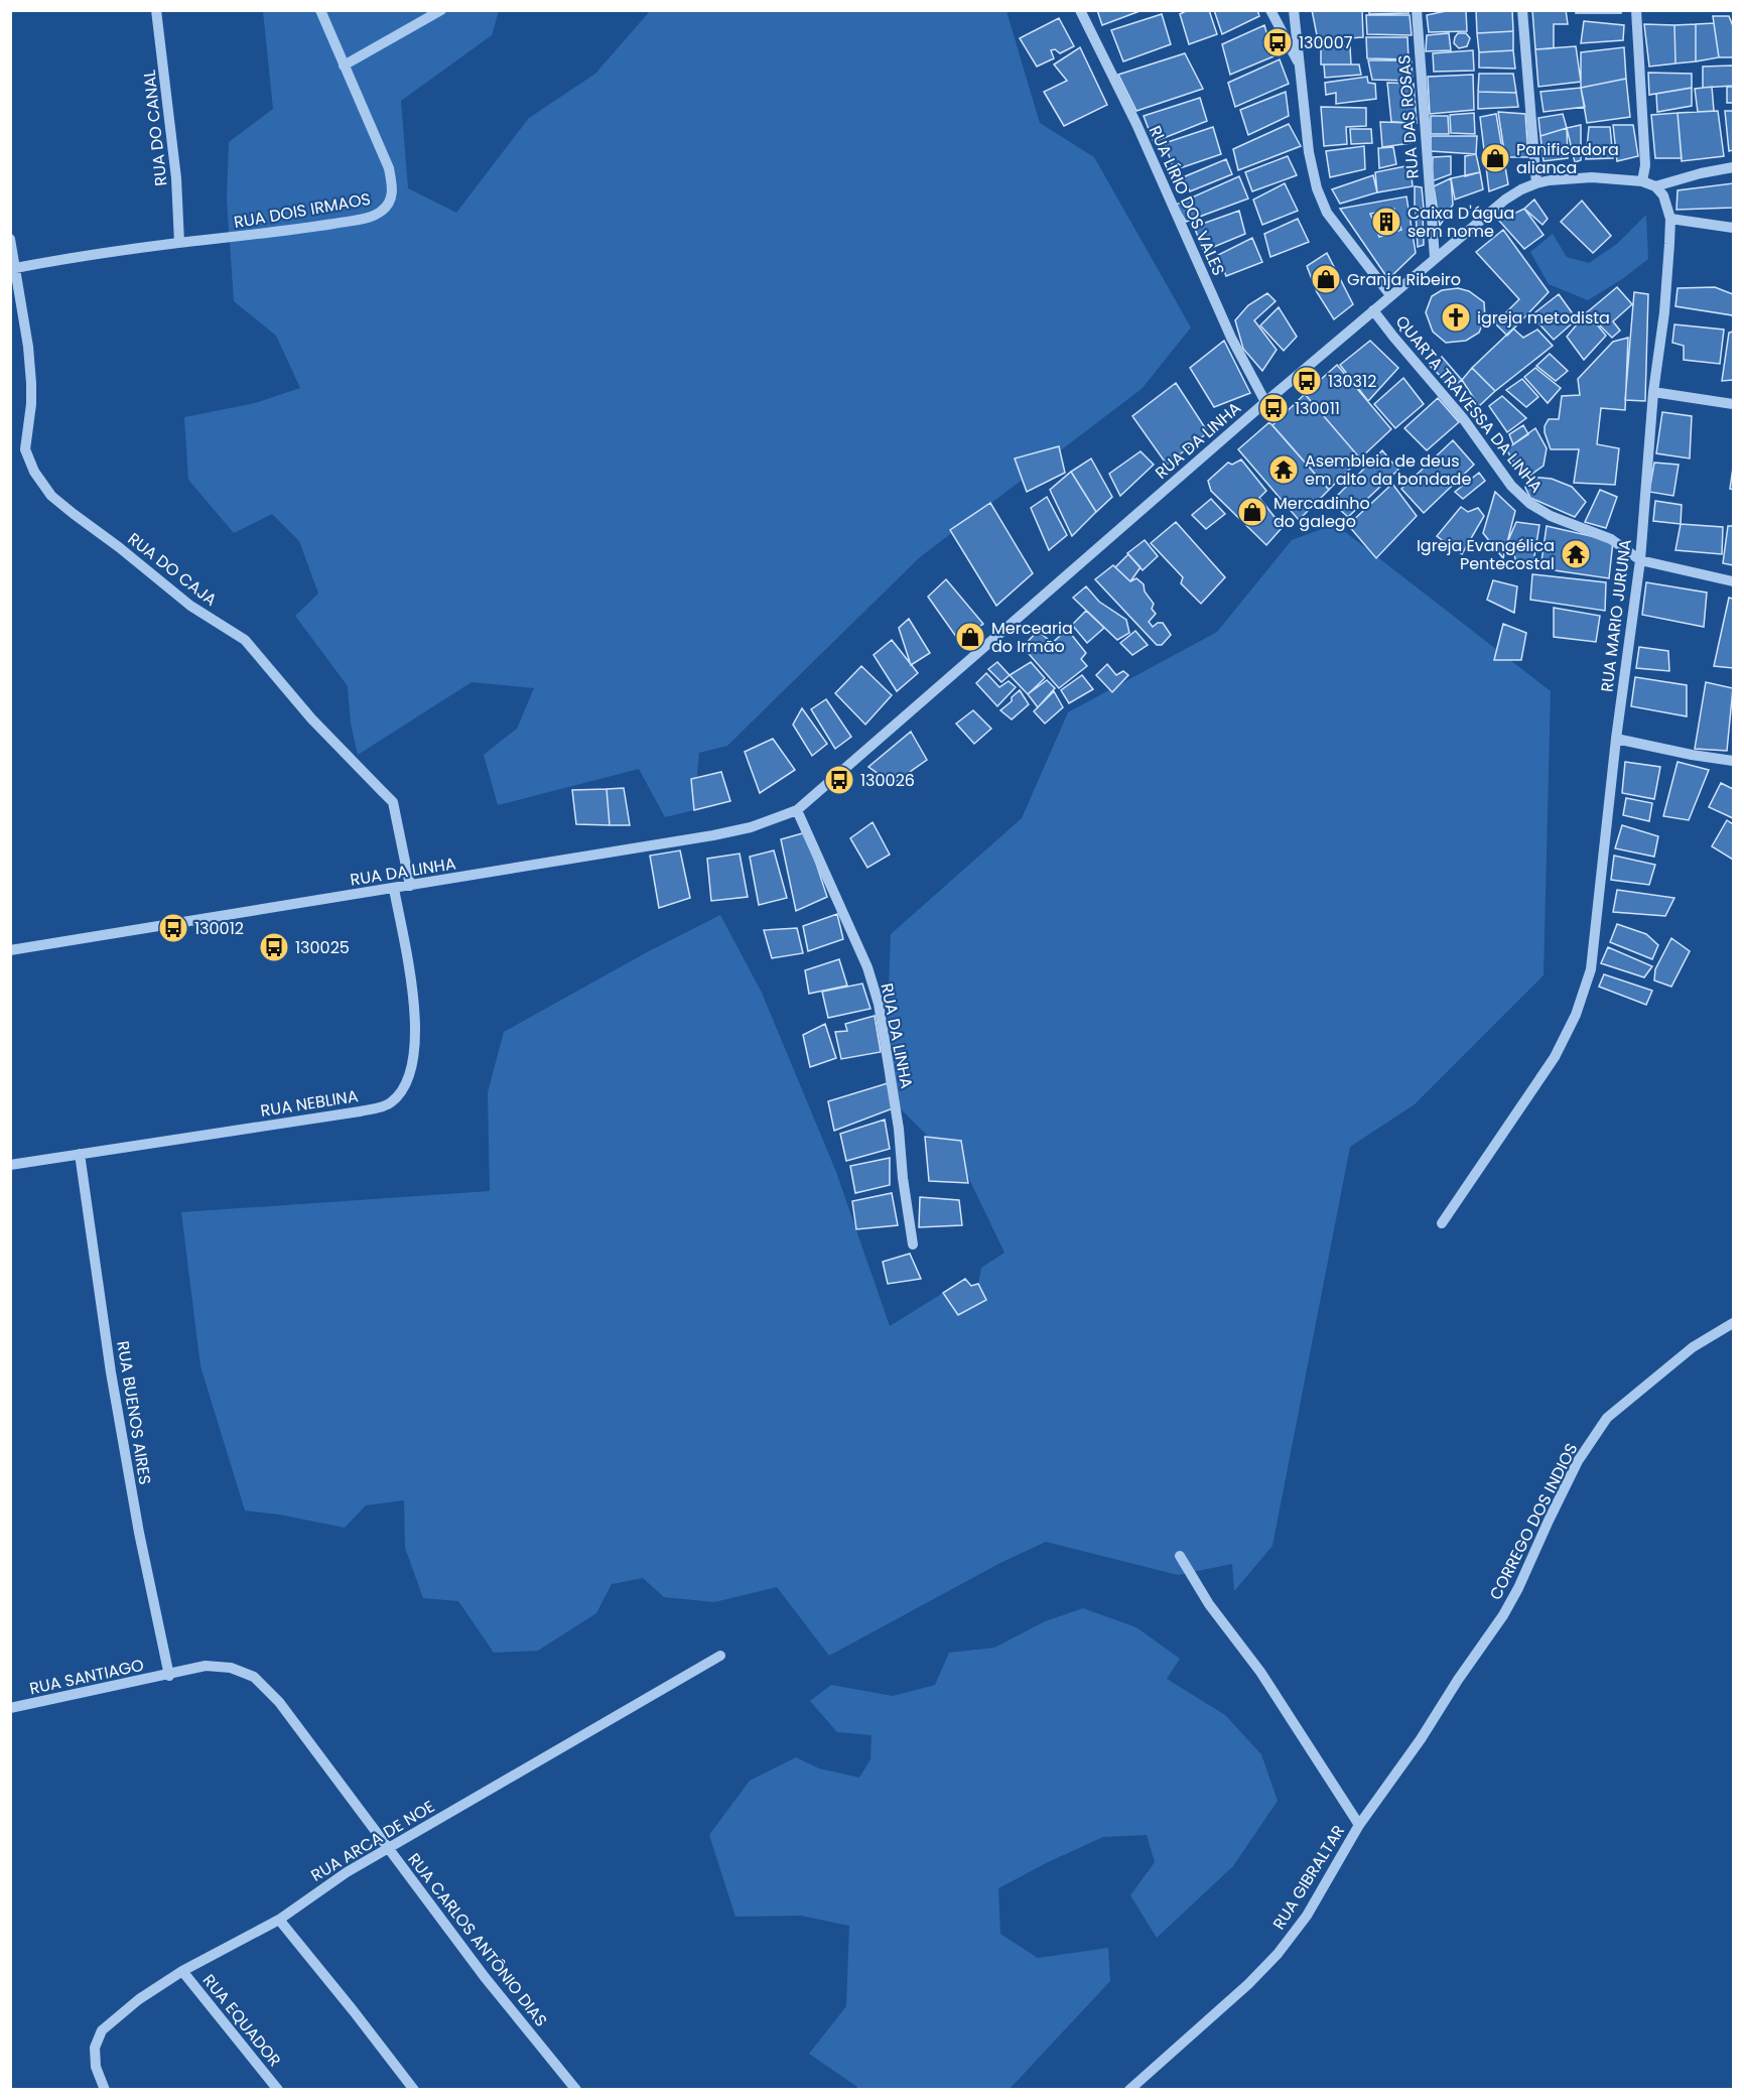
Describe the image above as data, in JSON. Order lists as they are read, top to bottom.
{
  "streets": {
    "street": [
      "RUA DAS ROSAS",
      "RUA DO CANAL",
      "RUA LÍRIO DOS VALES",
      "RUA DOIS IRMAOS",
      "QUARTA TRAVESSA DA LINHA",
      "RUA DA LINHA",
      "RUA DO CAJA",
      "RUA MARIO JURUNA",
      "RUA NEBLINA",
      "RUA BUENOS AIRES",
      "CORREGO DOS INDIOS",
      "RUA SANTIAGO",
      "RUA ARCA DE NOE",
      "RUA GIBRALTAR",
      "RUA CARLOS ANTÔNIO DIAS",
      "RUA EQUADOR"
    ]
  },
  "crossings": [
    ["RUA DAS ROSAS", "RUA DA LINHA"],
    ["RUA DO CANAL", "RUA DOIS IRMAOS"],
    ["RUA LÍRIO DOS VALES", "RUA DA LINHA"],
    ["RUA DOIS IRMAOS", "RUA DO CAJA"],
    ["QUARTA TRAVESSA DA LINHA", "RUA DA LINHA"],
    ["QUARTA TRAVESSA DA LINHA", "RUA MARIO JURUNA"],
    ["RUA DA LINHA", "RUA DO CAJA"],
    ["RUA DA LINHA", "RUA NEBLINA"],
    ["RUA NEBLINA", "RUA BUENOS AIRES"],
    ["RUA BUENOS AIRES", "RUA SANTIAGO"],
    ["RUA BUENOS AIRES", "RUA CARLOS ANTÔNIO DIAS"],
    ["CORREGO DOS INDIOS", "RUA GIBRALTAR"],
    ["RUA SANTIAGO", "RUA CARLOS ANTÔNIO DIAS"],
    ["RUA ARCA DE NOE", "RUA CARLOS ANTÔNIO DIAS"],
    ["RUA ARCA DE NOE", "RUA EQUADOR"]
  ],
  "places": {
    "bus stop": [
      "130007",
      "130312",
      "130011",
      "130026",
      "130012",
      "130025"
    ],
    "shop": [
      "Panificadora alianca",
      "Granja Ribeiro",
      "Mercadinho do galego",
      "Mercearia do Irmão"
    ],
    "building": ["Caixa D'água sem nome"],
    "church": ["igreja metodista"],
    "temple": ["Asembleia de deus em alto da bondade", "Igreja Evangélica Pentecostal"]
  }
}
